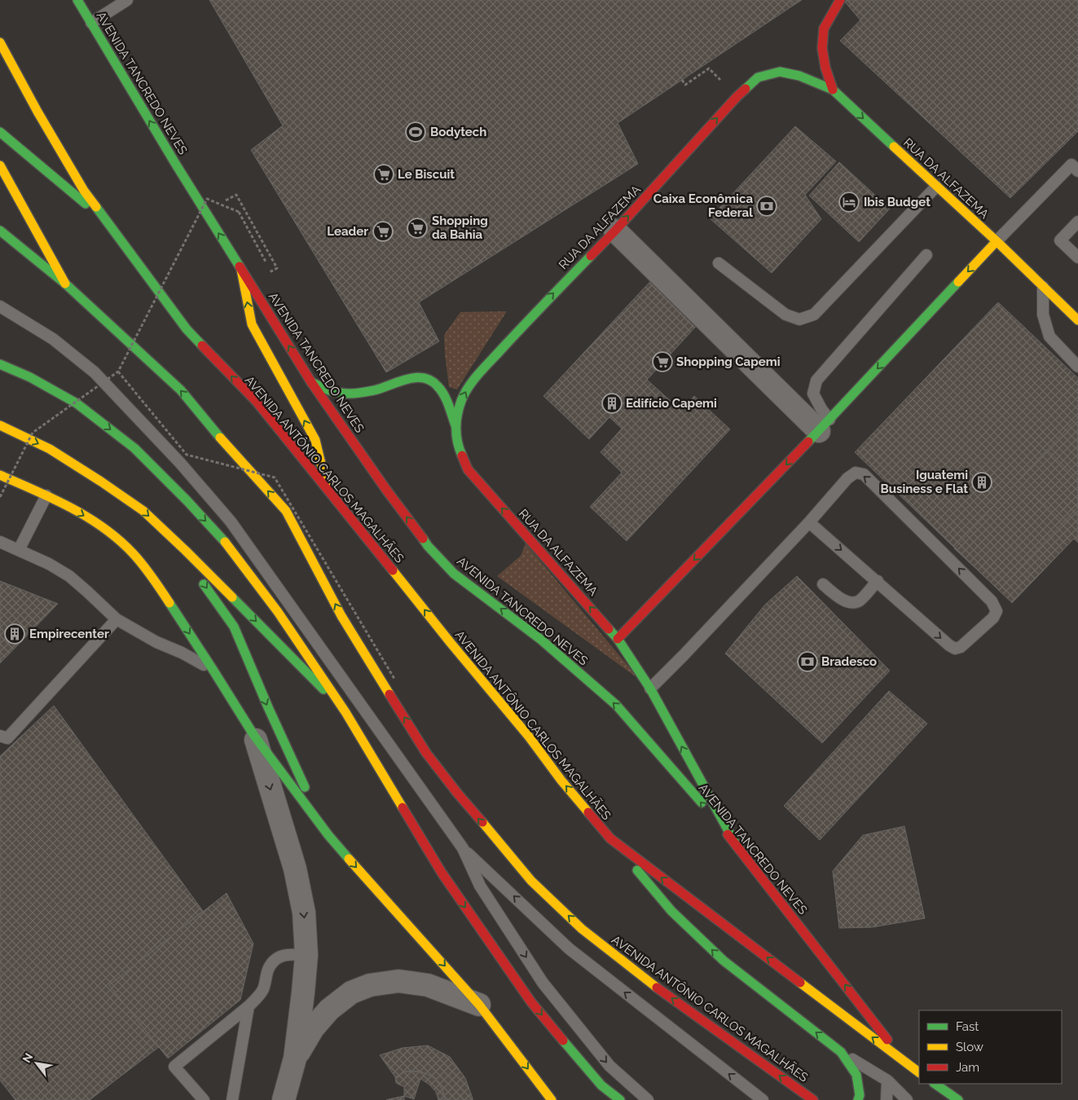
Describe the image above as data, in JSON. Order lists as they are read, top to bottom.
{
  "streets": {
    "main road": ["AVENIDA TANCREDO NEVES", "RUA DA ALFAZEMA", "AVENIDA ANTÔNIO CARLOS MAGALHÃES"]
  },
  "crossings": [
    ["AVENIDA TANCREDO NEVES", "RUA DA ALFAZEMA"],
    ["AVENIDA TANCREDO NEVES", "AVENIDA ANTÔNIO CARLOS MAGALHÃES"]
  ],
  "places": {
    "sports": ["Bodytech"],
    "supermarket": [
      "Le Biscuit",
      "Shopping da Bahia",
      "Leader",
      "Shopping Capemi"
    ],
    "hotel": ["Ibis Budget"],
    "bank": ["Caixa Econômica Federal", "Bradesco"],
    "building": ["Edifício Capemi", "Iguatemi Business e Flat", "Empirecenter"]
  },
  "legend": ["Fast", "Slow", "Jam"],
  "north": "top left"
}
